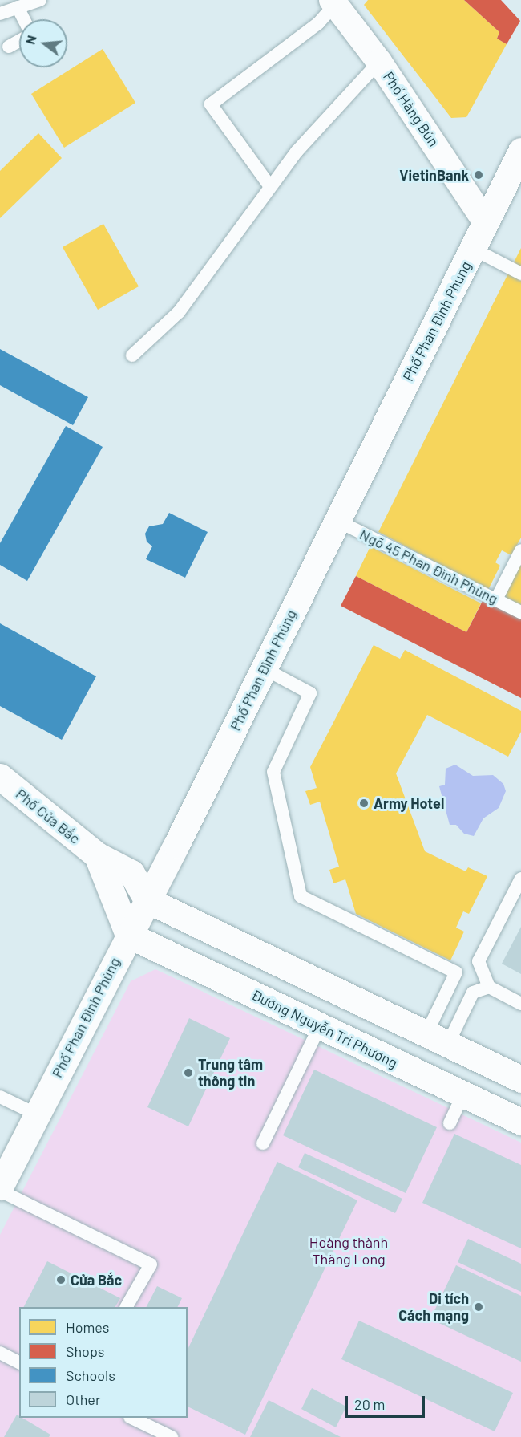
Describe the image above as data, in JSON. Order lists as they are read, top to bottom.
{
  "streets": {
    "main road": ["Phố Phan Đình Phùng", "Phố Cửa Bắc", "Đường Nguyễn Tri Phương"],
    "street": ["Phố Hàng Bún"],
    "lane": ["Ngõ 45 Phan Đình Phùng"]
  },
  "crossings": [
    ["Phố Hàng Bún", "Phố Phan Đình Phùng"],
    ["Phố Phan Đình Phùng", "Ngõ 45 Phan Đình Phùng"],
    ["Phố Phan Đình Phùng", "Phố Cửa Bắc"],
    ["Phố Phan Đình Phùng", "Đường Nguyễn Tri Phương"],
    ["Phố Cửa Bắc", "Đường Nguyễn Tri Phương"]
  ],
  "parks": ["Hoàng thành Thăng Long"],
  "places": [
    "VietinBank",
    "Army Hotel",
    "Trung tâm thông tin",
    "Cửa Bắc",
    "Di tích Cách mạng"
  ],
  "legend": [
    "Homes",
    "Shops",
    "Schools",
    "Other"
  ],
  "scale_bar": "20 m",
  "north": "left"
}
